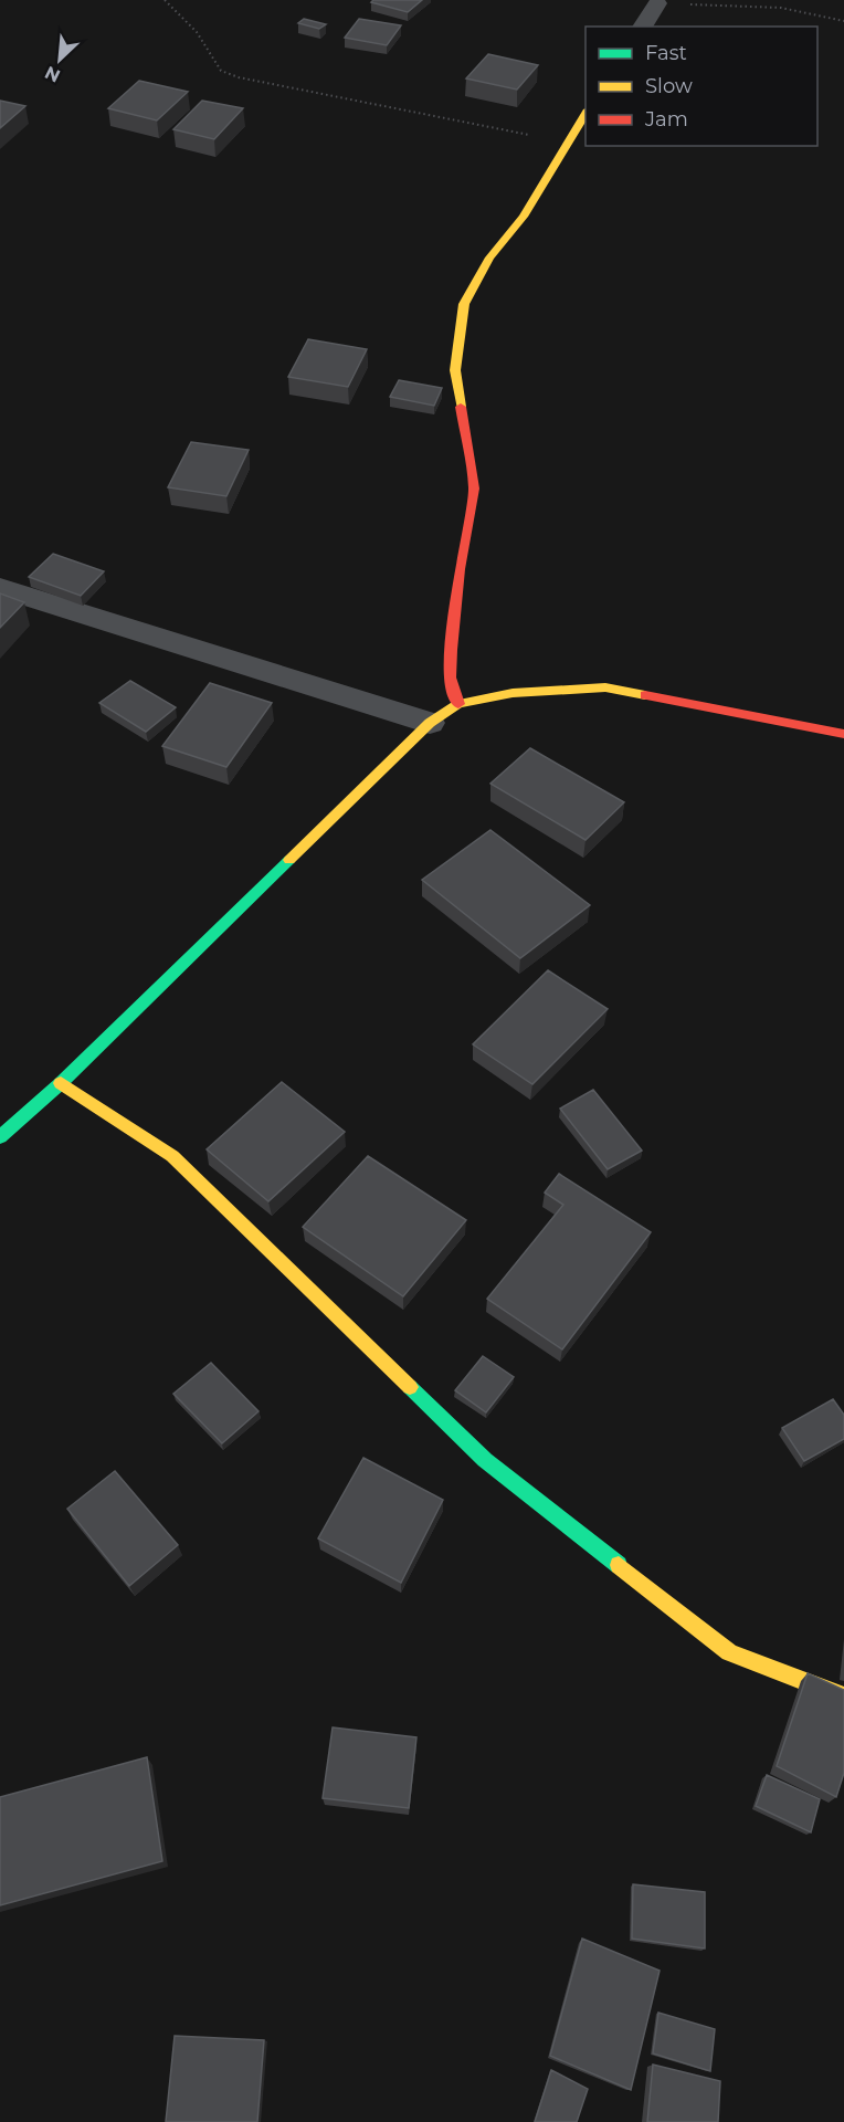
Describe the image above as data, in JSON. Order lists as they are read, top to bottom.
{
  "legend": ["Fast", "Slow", "Jam"],
  "north": "bottom left"
}
